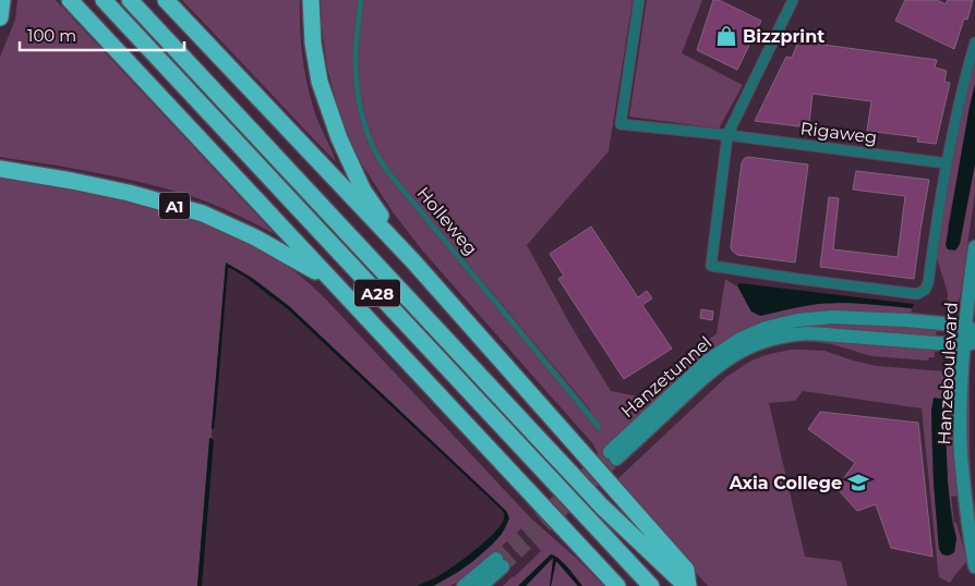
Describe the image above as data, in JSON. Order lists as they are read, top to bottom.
{
  "streets": {
    "highway": ["A1", "A28"],
    "main road": ["Hanzeboulevard", "Hanzetunnel"],
    "street": ["Rigaweg"],
    "lane": ["Holleweg"]
  },
  "crossings": [
    ["A1", "A28"],
    ["Hanzeboulevard", "Hanzetunnel"]
  ],
  "places": {
    "shop": ["Bizzprint"],
    "school or university": ["Axia College"]
  },
  "scale_bar": "100 m"
}
